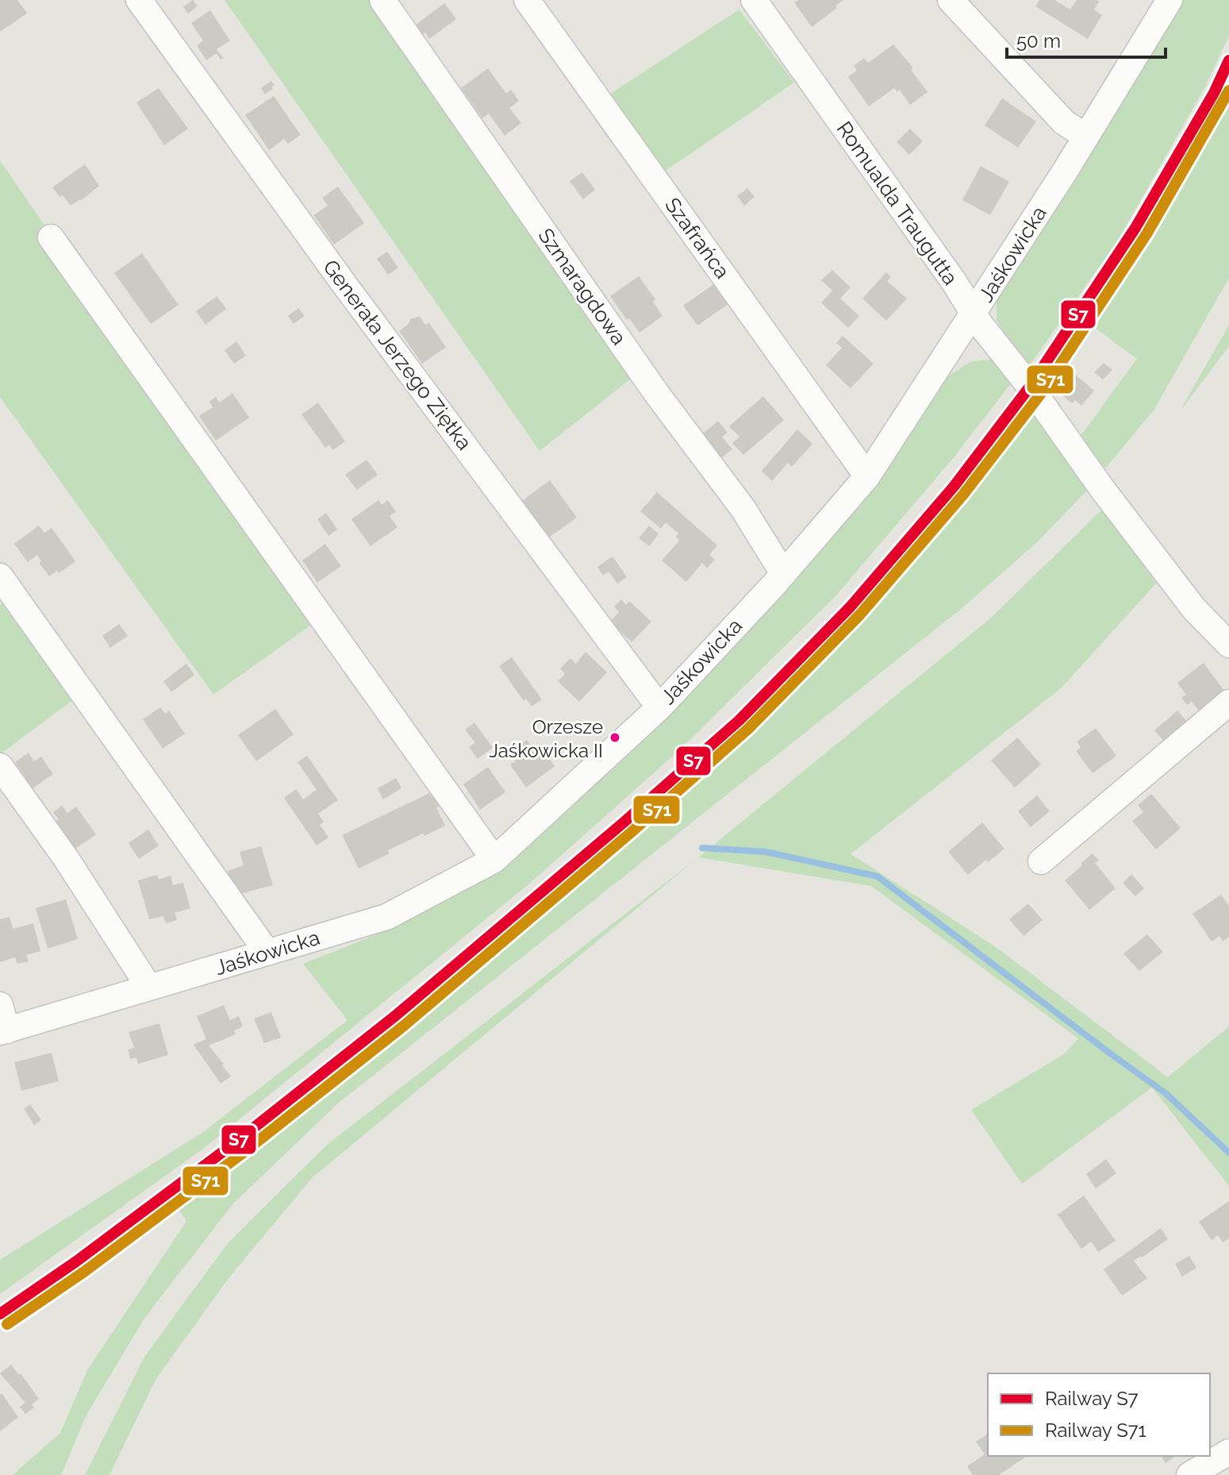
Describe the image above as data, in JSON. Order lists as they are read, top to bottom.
{
  "streets": {
    "street": [
      "Romualda Traugutta",
      "Szafrańca",
      "Jaśkowicka",
      "Szmaragdowa",
      "Generała Jerzego Ziętka"
    ]
  },
  "crossings": [
    ["Romualda Traugutta", "Jaśkowicka"],
    ["Szafrańca", "Jaśkowicka"],
    ["Jaśkowicka", "Szmaragdowa"],
    ["Jaśkowicka", "Generała Jerzego Ziętka"]
  ],
  "places": ["Orzesze Jaśkowicka II"],
  "lines": ["rail line S7", "rail line S71"],
  "legend": ["Railway S7", "Railway S71"],
  "scale_bar": "50 m"
}
